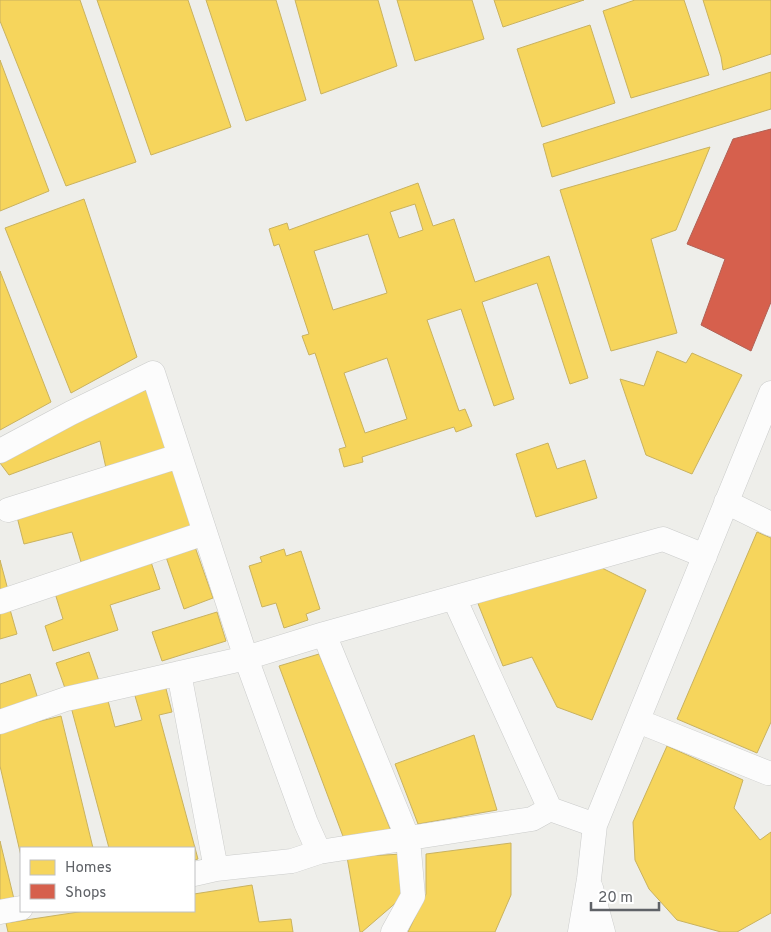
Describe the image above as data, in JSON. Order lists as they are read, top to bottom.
{
  "legend": ["Homes", "Shops"],
  "scale_bar": "20 m"
}
